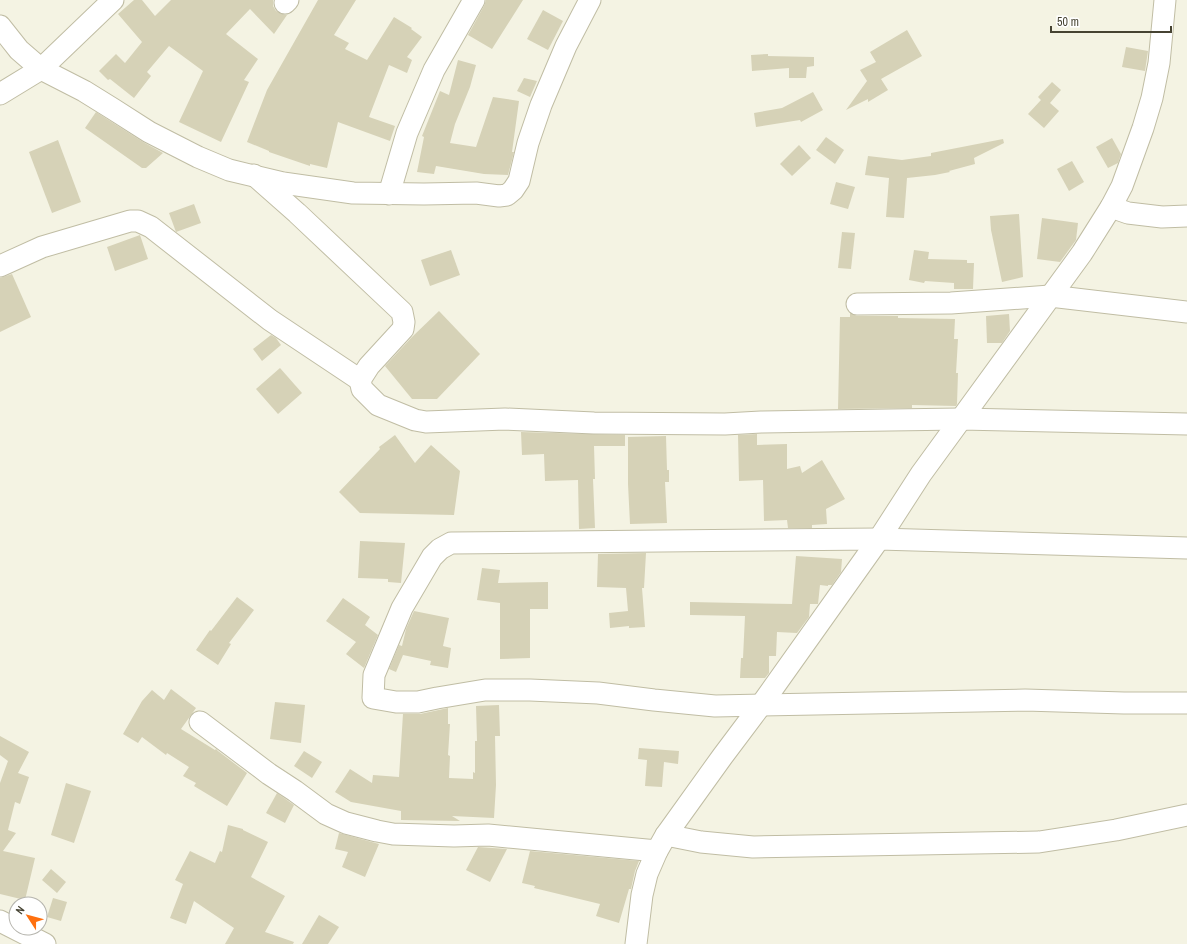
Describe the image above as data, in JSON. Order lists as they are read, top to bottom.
{
  "scale_bar": "50 m",
  "north": "top left"
}
